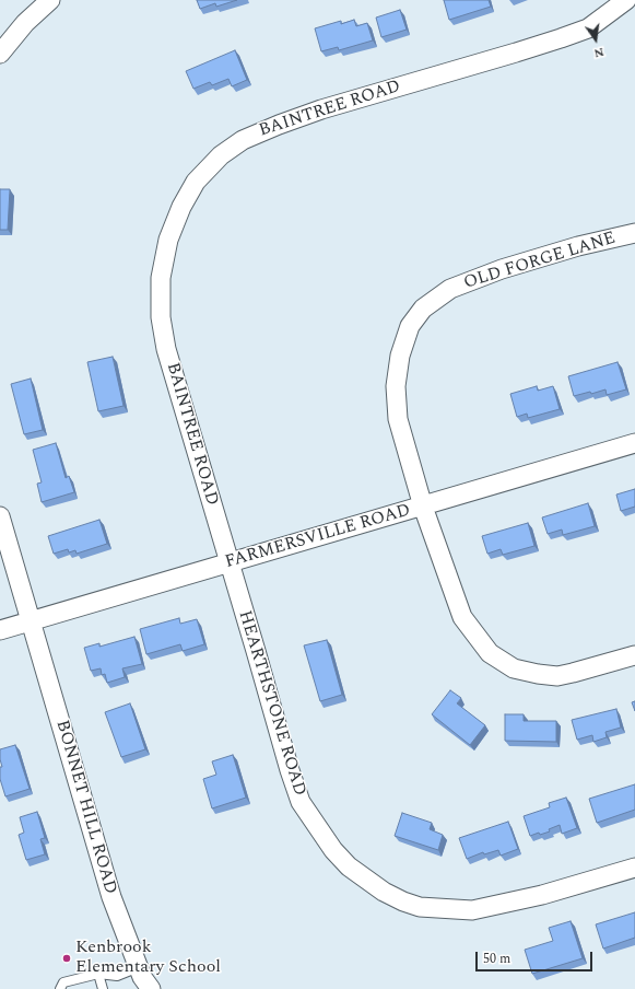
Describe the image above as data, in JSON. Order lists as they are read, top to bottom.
{
  "streets": {
    "street": [
      "BAINTREE ROAD",
      "OLD FORGE LANE",
      "FARMERSVILLE ROAD",
      "HEARTHSTONE ROAD",
      "BONNET HILL ROAD"
    ]
  },
  "crossings": [
    ["BAINTREE ROAD", "FARMERSVILLE ROAD"],
    ["BAINTREE ROAD", "HEARTHSTONE ROAD"],
    ["OLD FORGE LANE", "FARMERSVILLE ROAD"],
    ["FARMERSVILLE ROAD", "HEARTHSTONE ROAD"],
    ["FARMERSVILLE ROAD", "BONNET HILL ROAD"]
  ],
  "places": ["Kenbrook Elementary School"],
  "scale_bar": "50 m",
  "north": "bottom"
}
